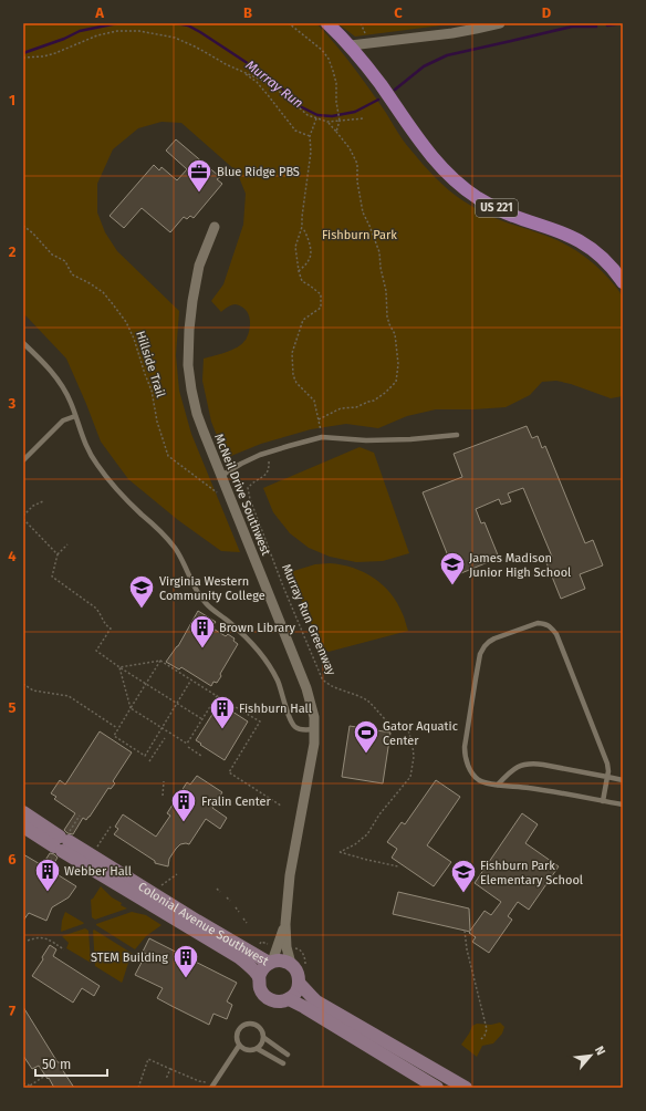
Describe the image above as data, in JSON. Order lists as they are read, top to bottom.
{
  "streets": {
    "main road": ["US 221", "Colonial Avenue Southwest"],
    "street": ["McNeil Drive Southwest"],
    "path": ["Hillside Trail", "Murray Run Greenway"]
  },
  "crossings": [
    ["Hillside Trail", "McNeil Drive Southwest"],
    ["McNeil Drive Southwest", "Colonial Avenue Southwest"]
  ],
  "water": ["Murray Run"],
  "parks": ["Fishburn Park"],
  "places": {
    "office": ["Blue Ridge PBS"],
    "school or university": ["James Madison Junior High School", "Virginia Western Community College", "Fishburn Park Elementary School"],
    "building": [
      "Brown Library",
      "Fishburn Hall",
      "Fralin Center",
      "Webber Hall",
      "STEM Building"
    ],
    "sports": ["Gator Aquatic Center"]
  },
  "scale_bar": "50 m",
  "north": "top right",
  "grid": {
    "columns": [
      "A",
      "B",
      "C",
      "D"
    ],
    "rows": [
      "1",
      "2",
      "3",
      "4",
      "5",
      "6",
      "7"
    ]
  }
}
